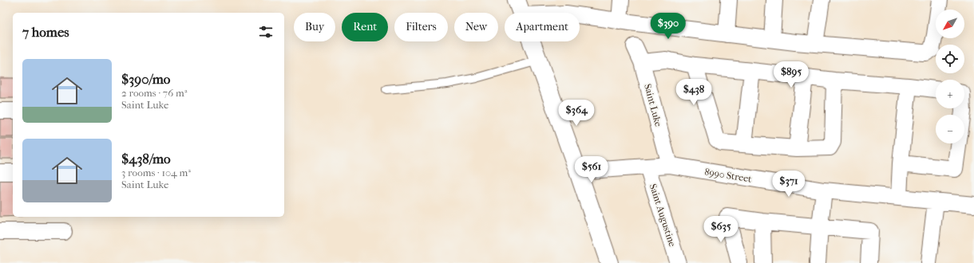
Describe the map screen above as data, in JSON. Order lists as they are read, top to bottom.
{
  "streets": {
    "street": ["Saint Luke", "8990 Street", "Saint Augustine"]
  },
  "crossings": [
    ["Saint Luke", "8990 Street"],
    ["8990 Street", "Saint Augustine"]
  ],
  "north": "bottom left",
  "page": {
    "map_buttons": ["+", "−"],
    "price": [
      "$390",
      "$895",
      "$438",
      "$364",
      "$561",
      "$371",
      "$635"
    ],
    "chip": [
      "Buy",
      "Rent",
      "Filters",
      "New",
      "Apartment"
    ],
    "heading": "7 homes",
    "list": [
      {
        "name": "$390/mo",
        "note": "2 rooms · 76 m² · Saint Luke"
      },
      {
        "name": "$438/mo",
        "note": "3 rooms · 104 m² · Saint Luke"
      }
    ]
  }
}
